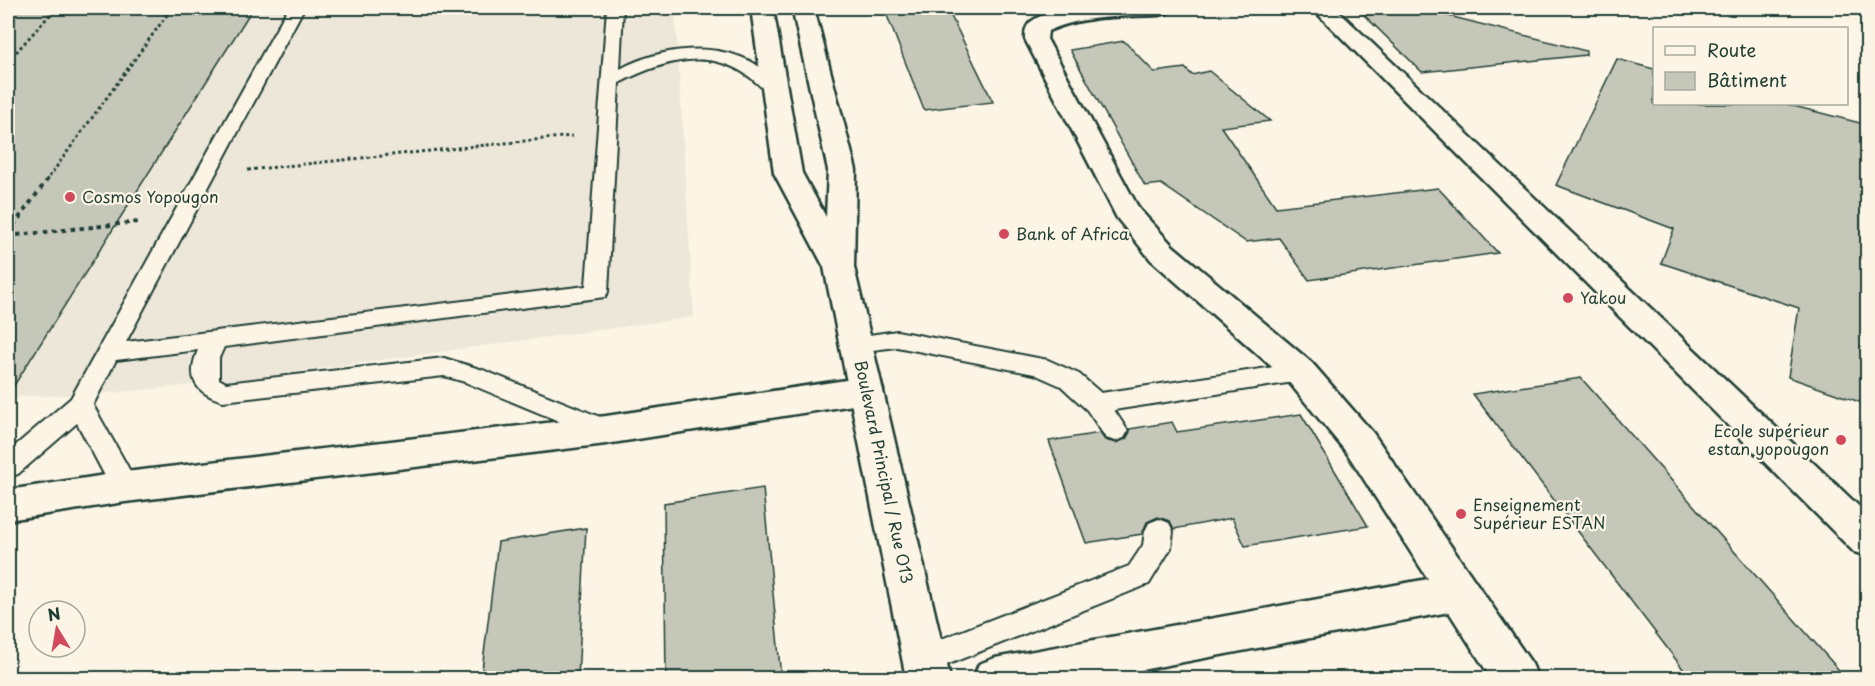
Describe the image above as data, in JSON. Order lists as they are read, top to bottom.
{
  "streets": {
    "street": ["Boulevard Principal / Rue O13"]
  },
  "places": [
    "Cosmos Yopougon",
    "Bank of Africa",
    "Yakou",
    "Ecole supérieur estan yopougon",
    "Enseignement Supérieur ESTAN"
  ],
  "legend": ["Route", "Bâtiment"],
  "north": "top"
}
